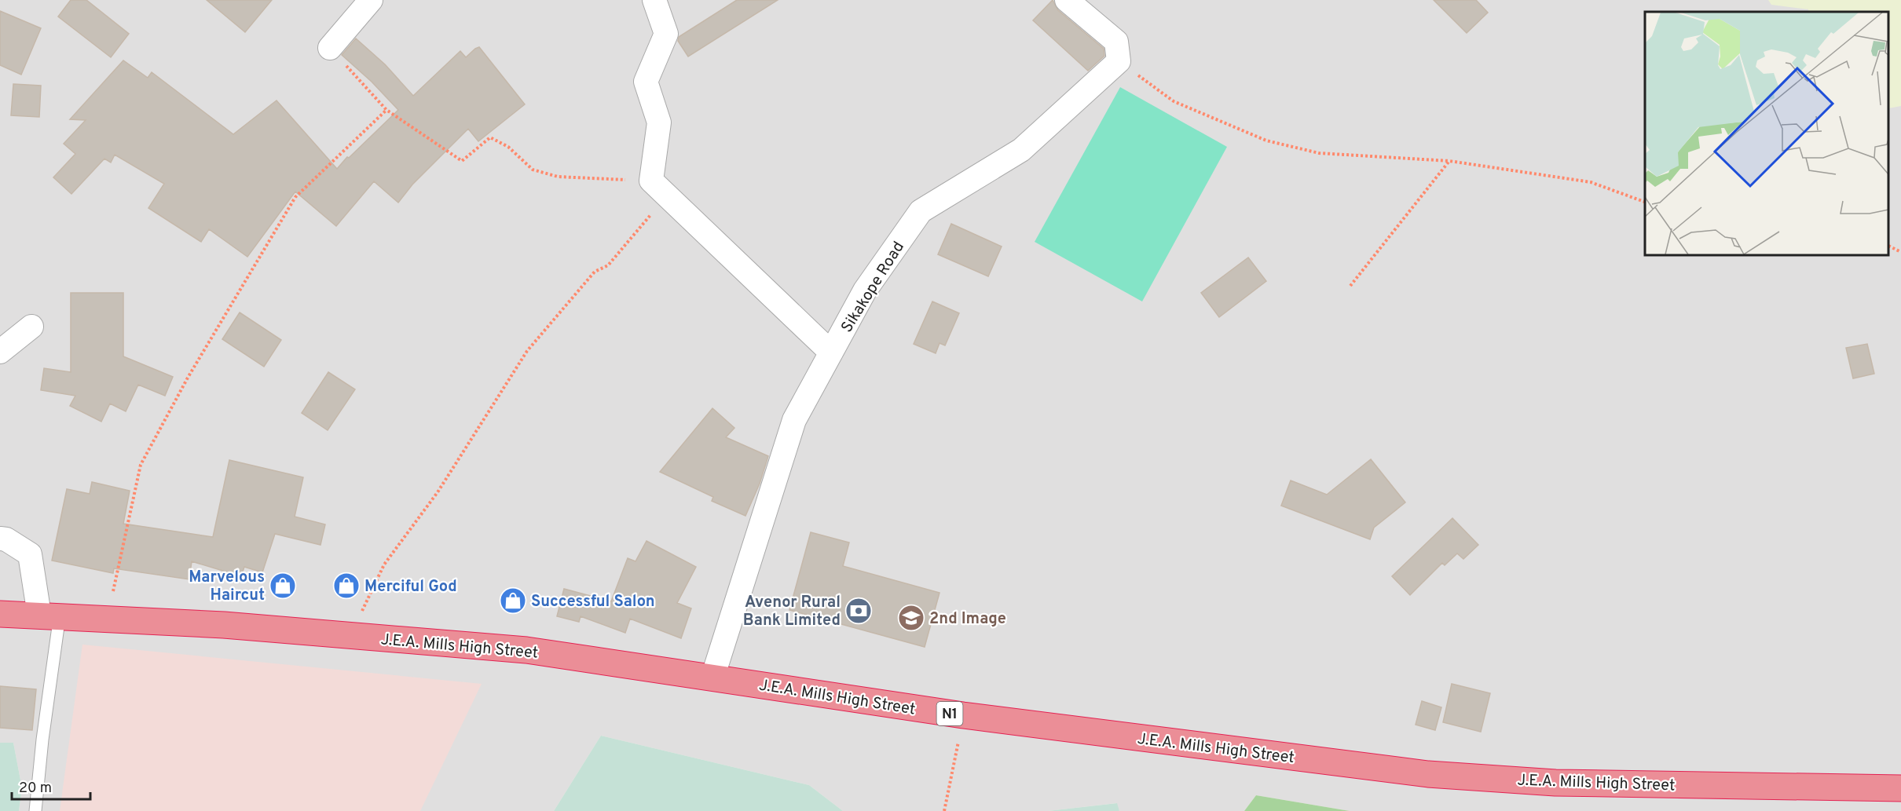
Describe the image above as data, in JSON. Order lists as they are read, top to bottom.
{
  "streets": {
    "highway": ["J.E.A. Mills High Street", "N1"],
    "street": ["Sikakope Road"]
  },
  "crossings": [
    ["Sikakope Road", "J.E.A. Mills High Street"]
  ],
  "places": {
    "shop": ["Marvelous Haircut", "Merciful God", "Successful Salon"],
    "bank": ["Avenor Rural Bank Limited"],
    "school or university": ["2nd Image"]
  },
  "scale_bar": "20 m"
}
